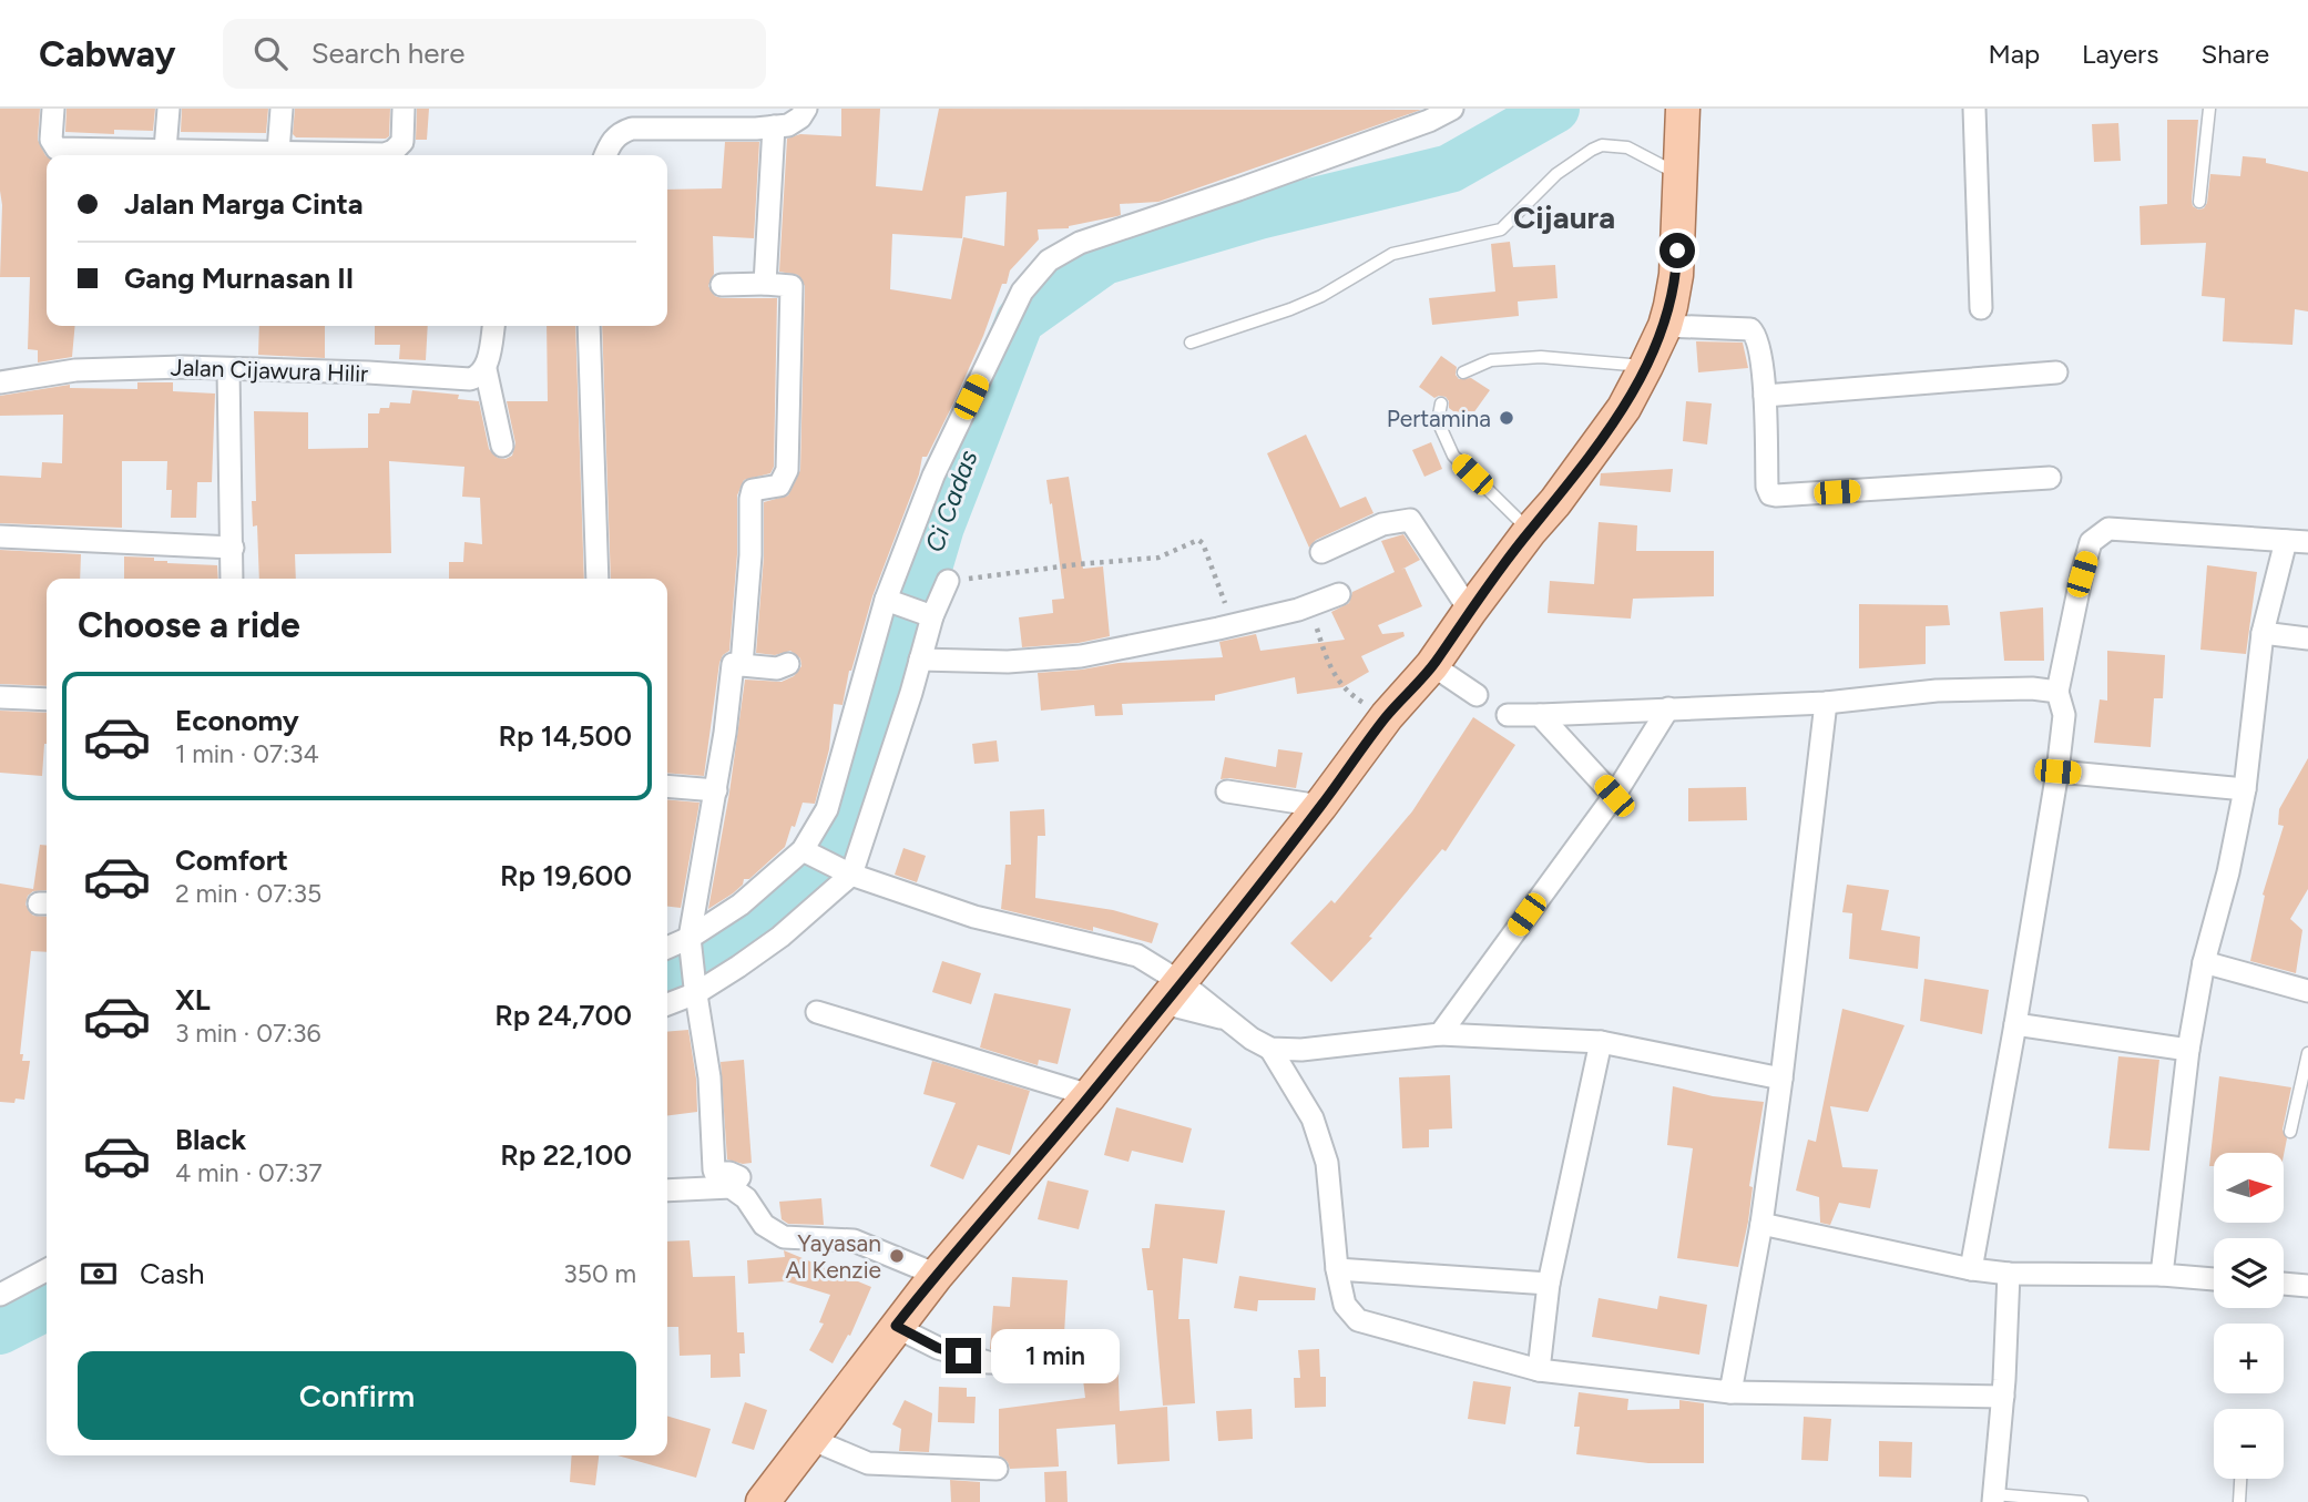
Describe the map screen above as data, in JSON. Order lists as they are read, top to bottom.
{
  "streets": {
    "street": ["Jalan Cijawura Hilir"]
  },
  "districts": ["Cijaura"],
  "water": ["Ci Cadas"],
  "places": ["Pertamina", "Yayasan Al Kenzie"],
  "north": "right",
  "page": {
    "header": "Cabway",
    "search": "Search here",
    "nav": ["Map", "Layers", "Share"],
    "banner": ["Jalan Marga Cinta", "Gang Murnasan II"],
    "heading": "Choose a ride",
    "list": [
      {
        "name": "Economy",
        "note": "1 min · 07:34",
        "value": "Rp 14,500"
      },
      {
        "name": "Comfort",
        "note": "2 min · 07:35",
        "value": "Rp 19,600"
      },
      {
        "name": "XL",
        "note": "3 min · 07:36",
        "value": "Rp 24,700"
      },
      {
        "name": "Black",
        "note": "4 min · 07:37",
        "value": "Rp 22,100"
      }
    ],
    "map_buttons": ["+", "−"],
    "pay": ["Cash", "350 m"],
    "bubble": "1 min",
    "buttons": "Confirm"
  }
}
